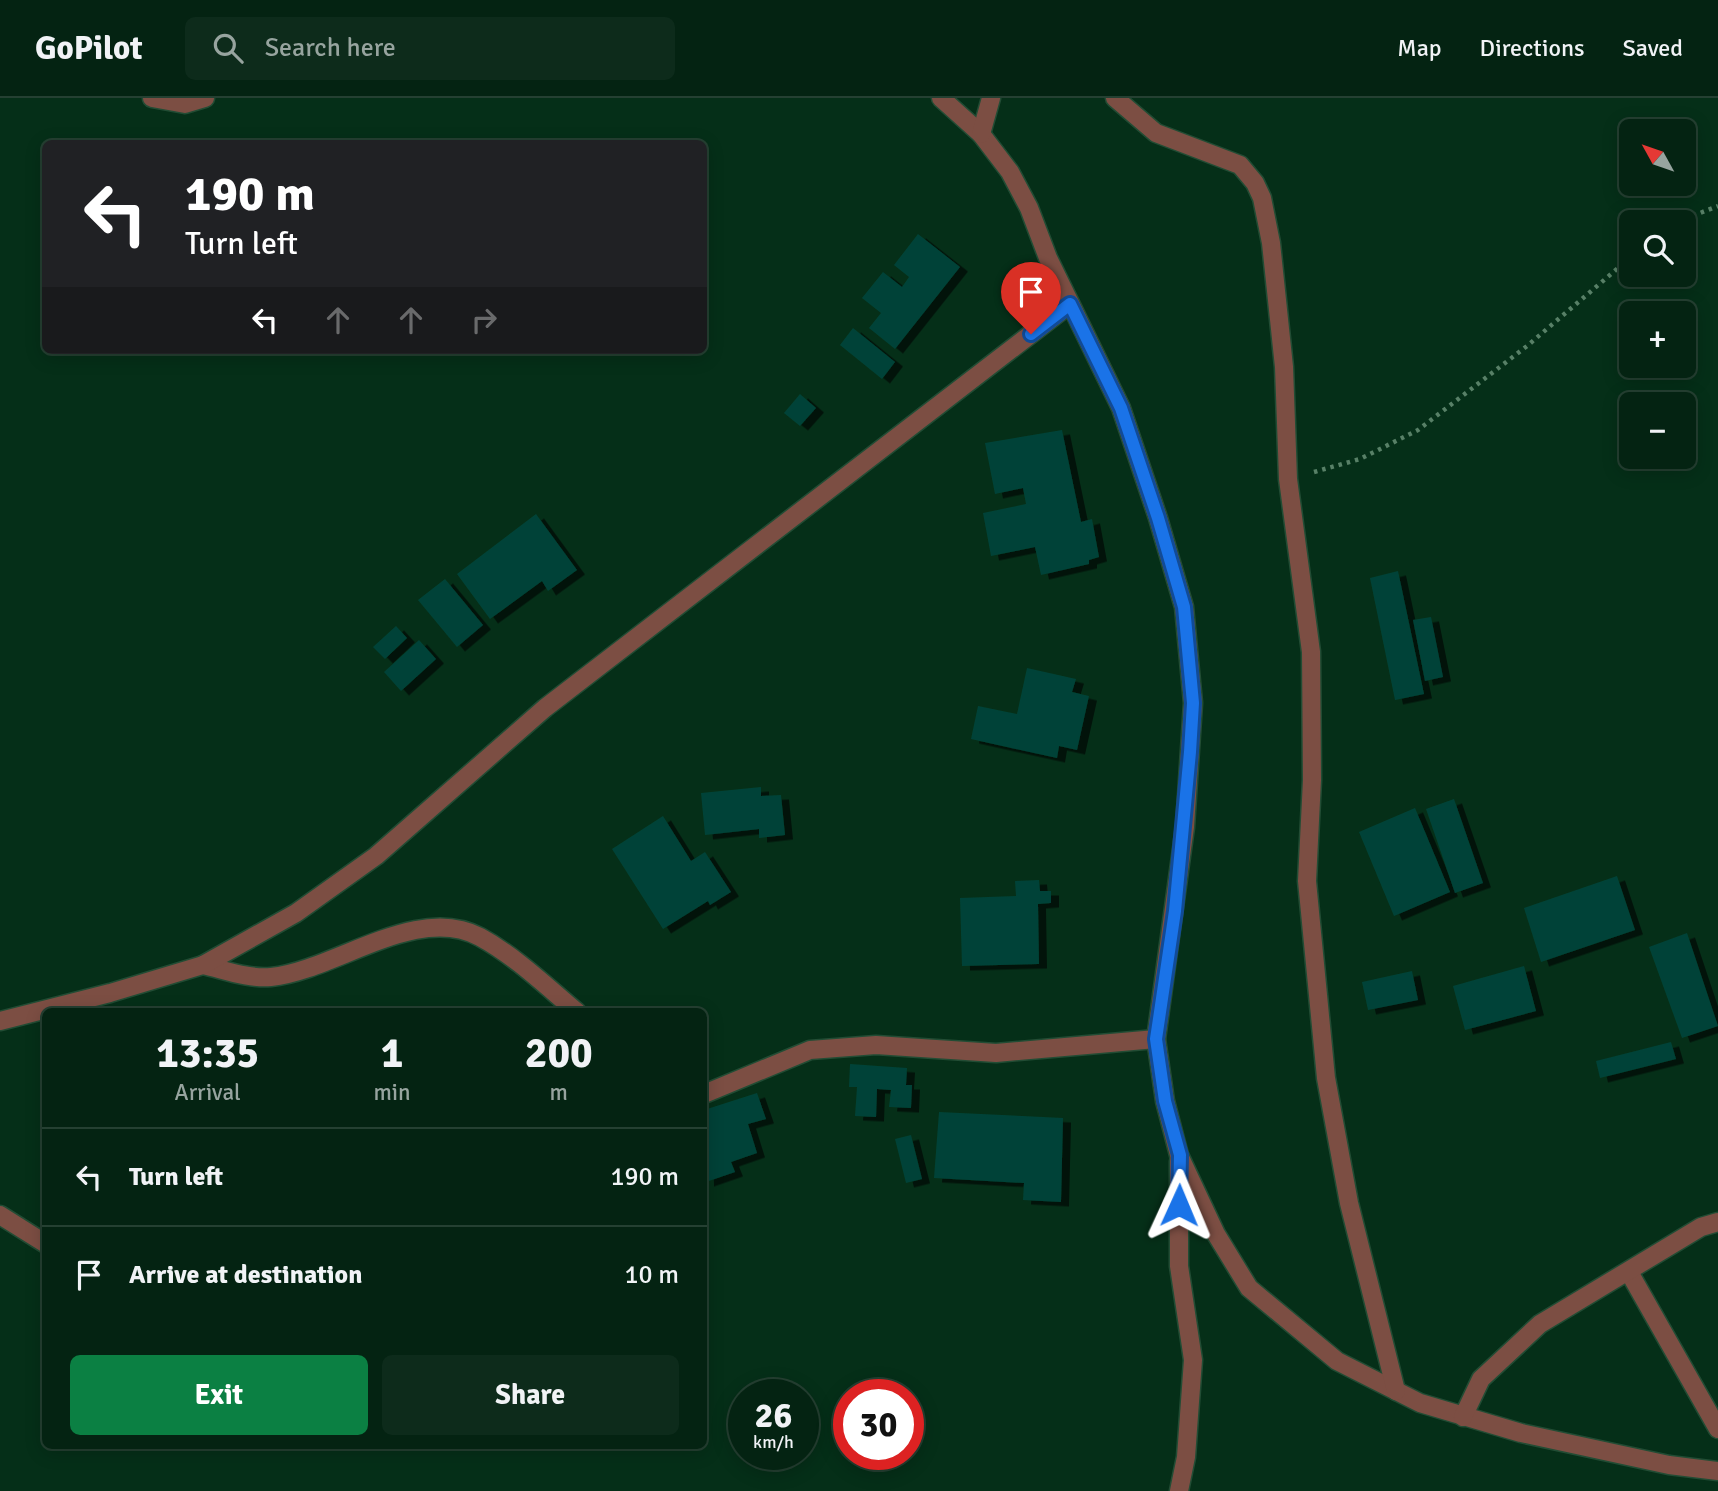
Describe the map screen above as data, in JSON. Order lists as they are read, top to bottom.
{
  "north": "top left",
  "page": {
    "header": "GoPilot",
    "search": "Search here",
    "nav": ["Map", "Directions", "Saved"],
    "map_buttons": ["+", "−"],
    "turn": ["190 m", "Turn left"],
    "eta": [
      "13:35",
      "Arrival",
      "1",
      "min",
      "200",
      "m"
    ],
    "list": [
      {
        "name": "Turn left",
        "value": "190 m"
      },
      {
        "name": "Arrive at destination",
        "value": "10 m"
      }
    ],
    "buttons": ["Exit", "Share"],
    "speed": "26 km/h",
    "limit": "30"
  }
}
